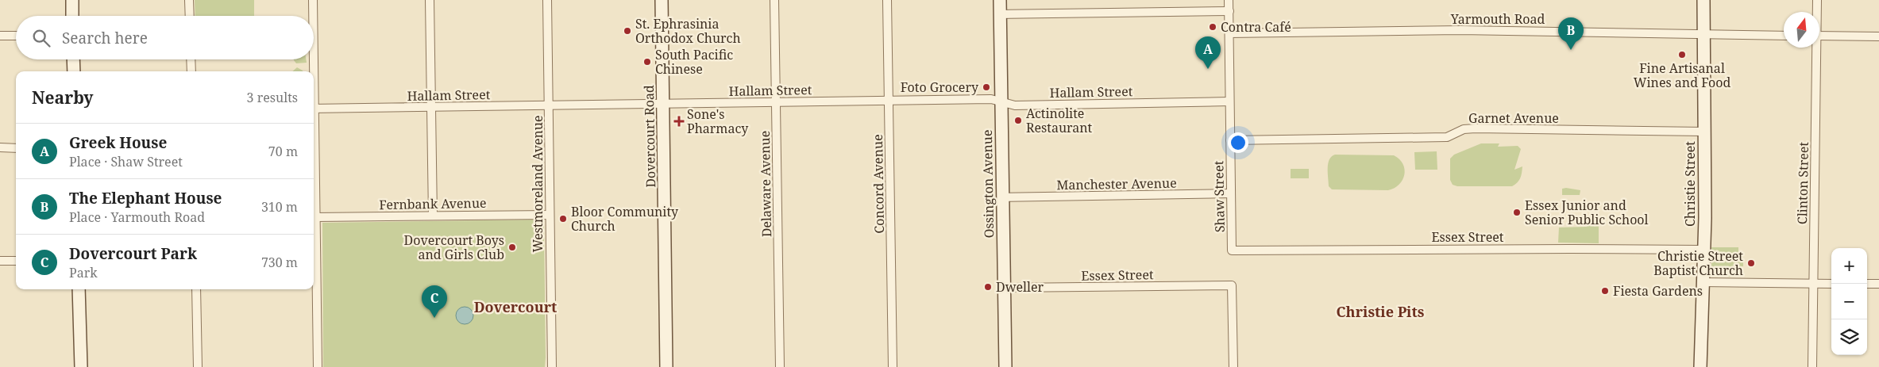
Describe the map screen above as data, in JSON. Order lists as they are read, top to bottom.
{
  "streets": {
    "street": [
      "Yarmouth Road",
      "Hallam Street",
      "Garnet Avenue",
      "Dovercourt Road",
      "Clinton Street",
      "Westmoreland Avenue",
      "Delaware Avenue",
      "Concord Avenue",
      "Ossington Avenue",
      "Manchester Avenue",
      "Christie Street",
      "Shaw Street",
      "Fernbank Avenue",
      "Essex Street"
    ]
  },
  "crossings": [
    ["Yarmouth Road", "Christie Street"],
    ["Yarmouth Road", "Shaw Street"],
    ["Hallam Street", "Dovercourt Road"],
    ["Hallam Street", "Westmoreland Avenue"],
    ["Hallam Street", "Delaware Avenue"],
    ["Hallam Street", "Concord Avenue"],
    ["Hallam Street", "Ossington Avenue"],
    ["Hallam Street", "Shaw Street"],
    ["Garnet Avenue", "Christie Street"],
    ["Garnet Avenue", "Shaw Street"],
    ["Westmoreland Avenue", "Fernbank Avenue"],
    ["Ossington Avenue", "Manchester Avenue"],
    ["Ossington Avenue", "Essex Street"],
    ["Manchester Avenue", "Shaw Street"],
    ["Christie Street", "Essex Street"],
    ["Shaw Street", "Essex Street"]
  ],
  "districts": ["Dovercourt", "Christie Pits"],
  "places": {
    "other": [
      "Contra Café",
      "St. Ephrasinia Orthodox Church",
      "Fine Artisanal Wines and Food",
      "South Pacific Chinese",
      "Foto Grocery",
      "Actinolite Restaurant",
      "Essex Junior and Senior Public School",
      "Bloor Community Church",
      "Dovercourt Boys and Girls Club",
      "Christie Street Baptist Church",
      "Dweller",
      "Fiesta Gardens"
    ],
    "health": ["Sone's Pharmacy"]
  },
  "north": "top",
  "page": {
    "search": "Search here",
    "pins": ["B", "A", "C"],
    "heading": ["Nearby", "3 results"],
    "list": [
      {
        "mark": "A",
        "name": "Greek House",
        "note": "Place · Shaw Street",
        "value": "70 m"
      },
      {
        "mark": "B",
        "name": "The Elephant House",
        "note": "Place · Yarmouth Road",
        "value": "310 m"
      },
      {
        "mark": "C",
        "name": "Dovercourt Park",
        "note": "Park",
        "value": "730 m"
      }
    ],
    "map_buttons": ["+", "−"]
  }
}
